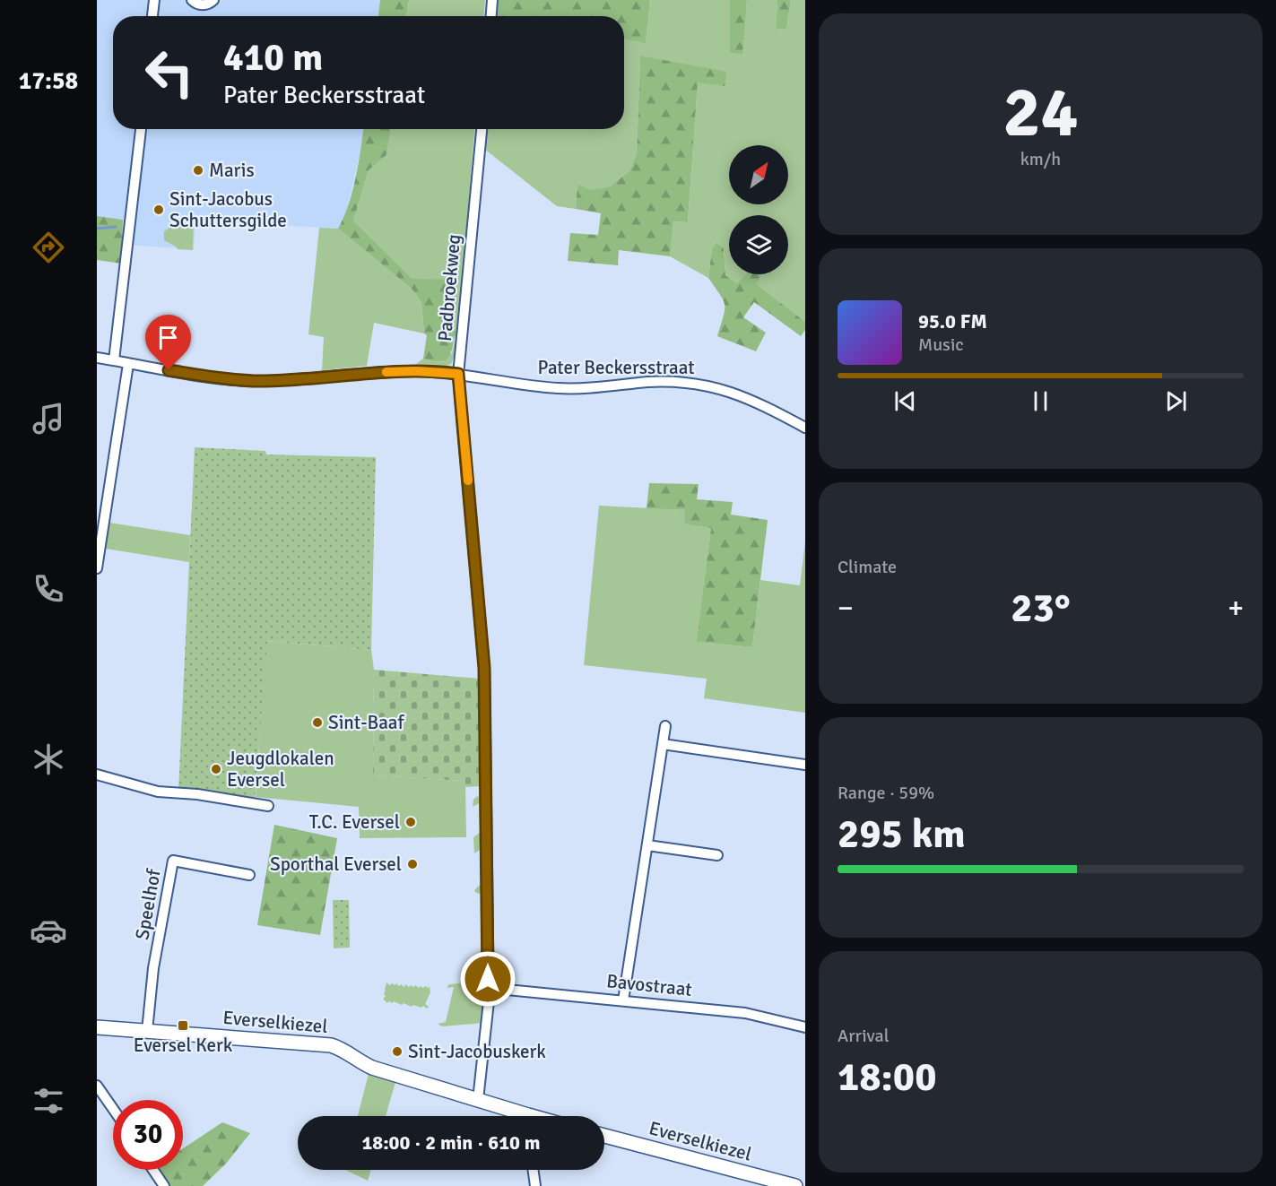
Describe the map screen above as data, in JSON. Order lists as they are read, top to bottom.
{
  "streets": {
    "street": [
      "Padbroekweg",
      "Pater Beckersstraat",
      "Speelhof",
      "Bavostraat",
      "Everselkiezel"
    ]
  },
  "crossings": [
    ["Padbroekweg", "Pater Beckersstraat"],
    ["Padbroekweg", "Bavostraat"],
    ["Padbroekweg", "Everselkiezel"],
    ["Speelhof", "Everselkiezel"]
  ],
  "places": {
    "other": [
      "Maris",
      "Sint-Jacobus Schuttersgilde",
      "Sint-Baaf",
      "Jeugdlokalen Eversel",
      "T.C. Eversel",
      "Sporthal Eversel",
      "Sint-Jacobuskerk"
    ],
    "transit": ["Eversel Kerk"]
  },
  "north": "top right",
  "page": {
    "tabs": "17:58",
    "tile": [
      ["24", "km/h"],
      "Climate",
      ["Range · 59%", "295 km"],
      ["Arrival", "18:00"]
    ],
    "turn": ["410 m", "Pater Beckersstraat"],
    "song": ["95.0 FM", "Music"],
    "heat": ["−", "23°", "+"],
    "limit": "30",
    "trip": "18:00 · 2 min · 610 m"
  }
}
